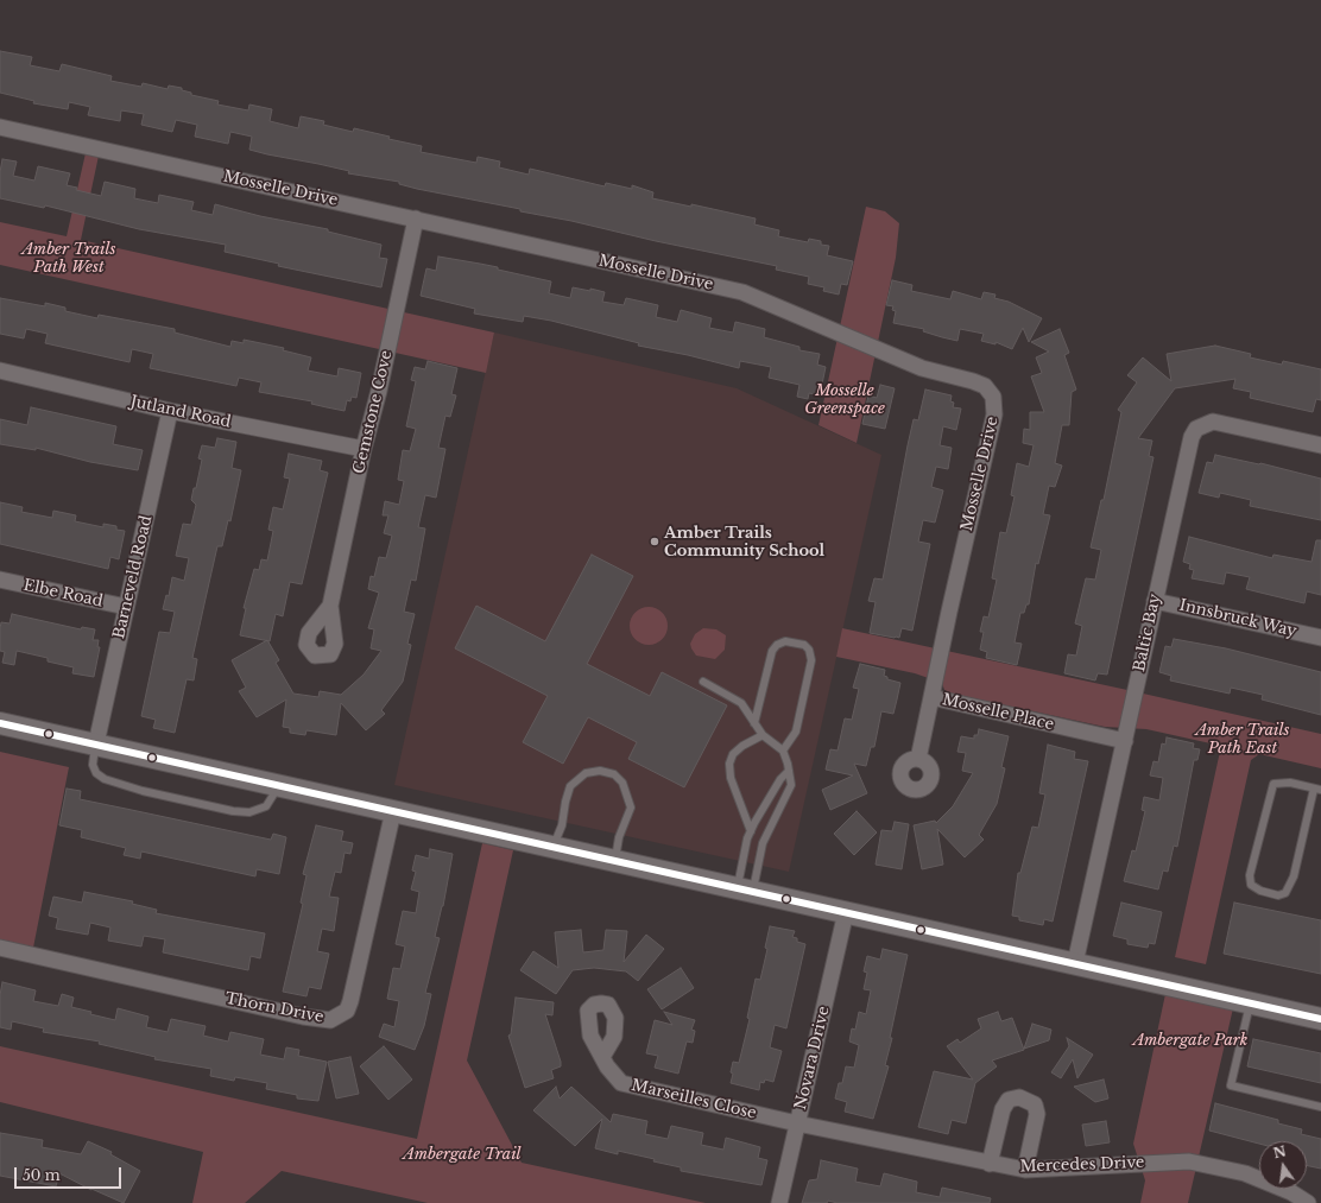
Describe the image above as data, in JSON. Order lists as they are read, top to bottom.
{
  "streets": {
    "street": [
      "Mosselle Drive",
      "Jutland Road",
      "Gemstone Cove",
      "Barneveld Road",
      "Elbe Road",
      "Innsbruck Way",
      "Baltic Bay",
      "Mosselle Place",
      "Thorn Drive",
      "Novara Drive",
      "Marseilles Close",
      "Mercedes Drive"
    ]
  },
  "crossings": [
    ["Mosselle Drive", "Gemstone Cove"],
    ["Mosselle Drive", "Mosselle Place"],
    ["Jutland Road", "Gemstone Cove"],
    ["Jutland Road", "Barneveld Road"],
    ["Barneveld Road", "Elbe Road"],
    ["Innsbruck Way", "Baltic Bay"],
    ["Baltic Bay", "Mosselle Place"],
    ["Novara Drive", "Marseilles Close"],
    ["Novara Drive", "Mercedes Drive"],
    ["Marseilles Close", "Mercedes Drive"]
  ],
  "parks": [
    "Amber Trails Path West",
    "Mosselle Greenspace",
    "Amber Trails Path East",
    "Ambergate Park",
    "Ambergate Trail"
  ],
  "places": ["Amber Trails Community School"],
  "scale_bar": "50 m",
  "north": "top"
}
